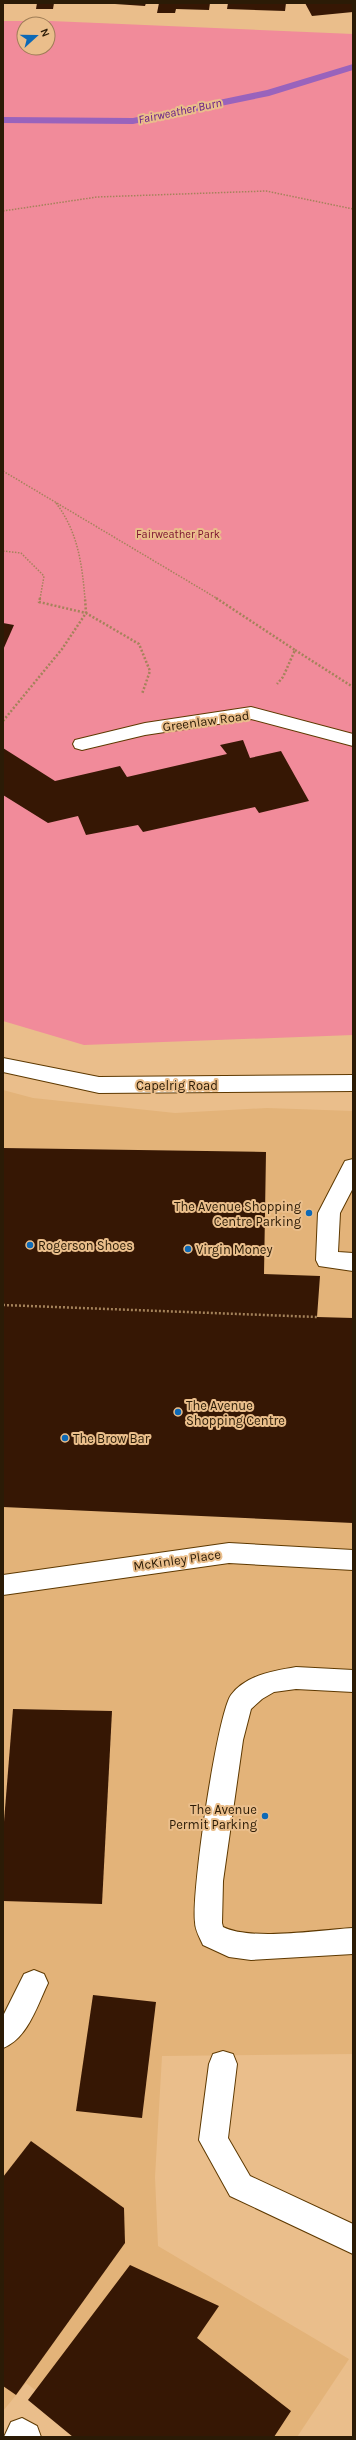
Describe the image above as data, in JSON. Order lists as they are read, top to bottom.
{
  "streets": {
    "street": ["Greenlaw Road", "Capelrig Road", "McKinley Place"]
  },
  "water": ["Fairweather Burn"],
  "parks": ["Fairweather Park"],
  "places": [
    "The Avenue Shopping Centre Parking",
    "Rogerson Shoes",
    "Virgin Money",
    "The Avenue Shopping Centre",
    "The Brow Bar",
    "The Avenue Permit Parking"
  ],
  "north": "right"
}
